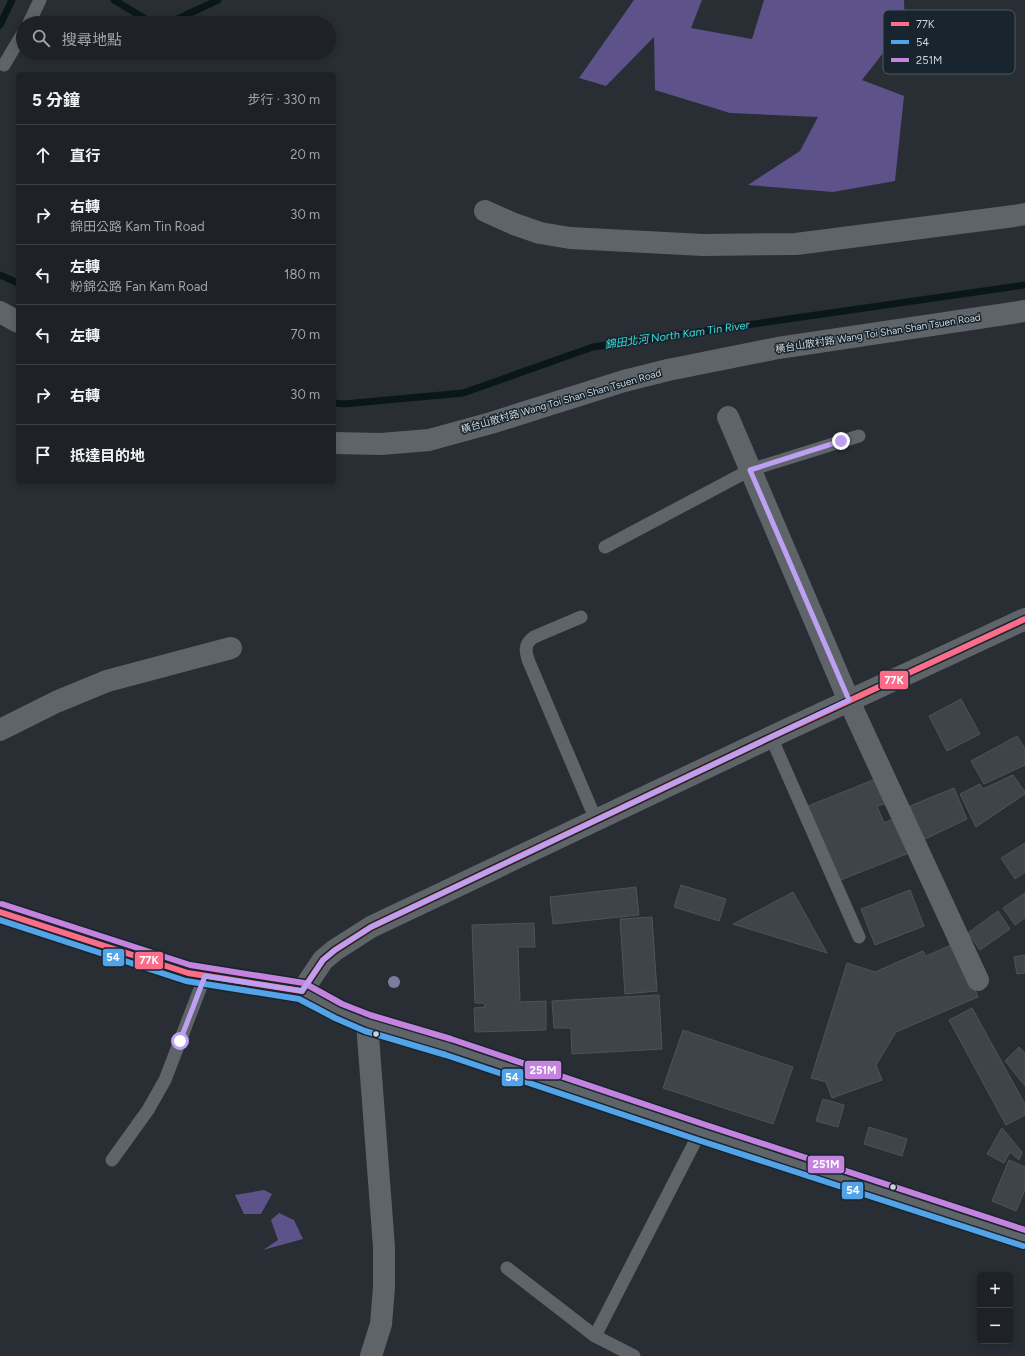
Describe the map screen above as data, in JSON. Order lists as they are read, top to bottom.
{
  "streets": {
    "street": ["橫台山散村路 Wang Toi Shan Shan Tsuen Road"]
  },
  "water": ["錦田北河 North Kam Tin River"],
  "lines": ["transit line 77K", "transit line 251M", "transit line 54"],
  "legend": ["77K", "54", "251M"],
  "page": {
    "search": "搜尋地點",
    "heading": ["5 分鐘", "步行 · 330 m"],
    "list": [
      ["直行", "20 m"],
      ["右轉", "錦田公路 Kam Tin Road", "30 m"],
      ["左轉", "粉錦公路 Fan Kam Road", "180 m"],
      ["左轉", "70 m"],
      ["右轉", "30 m"],
      "抵達目的地"
    ],
    "map_buttons": ["+", "−"]
  }
}
